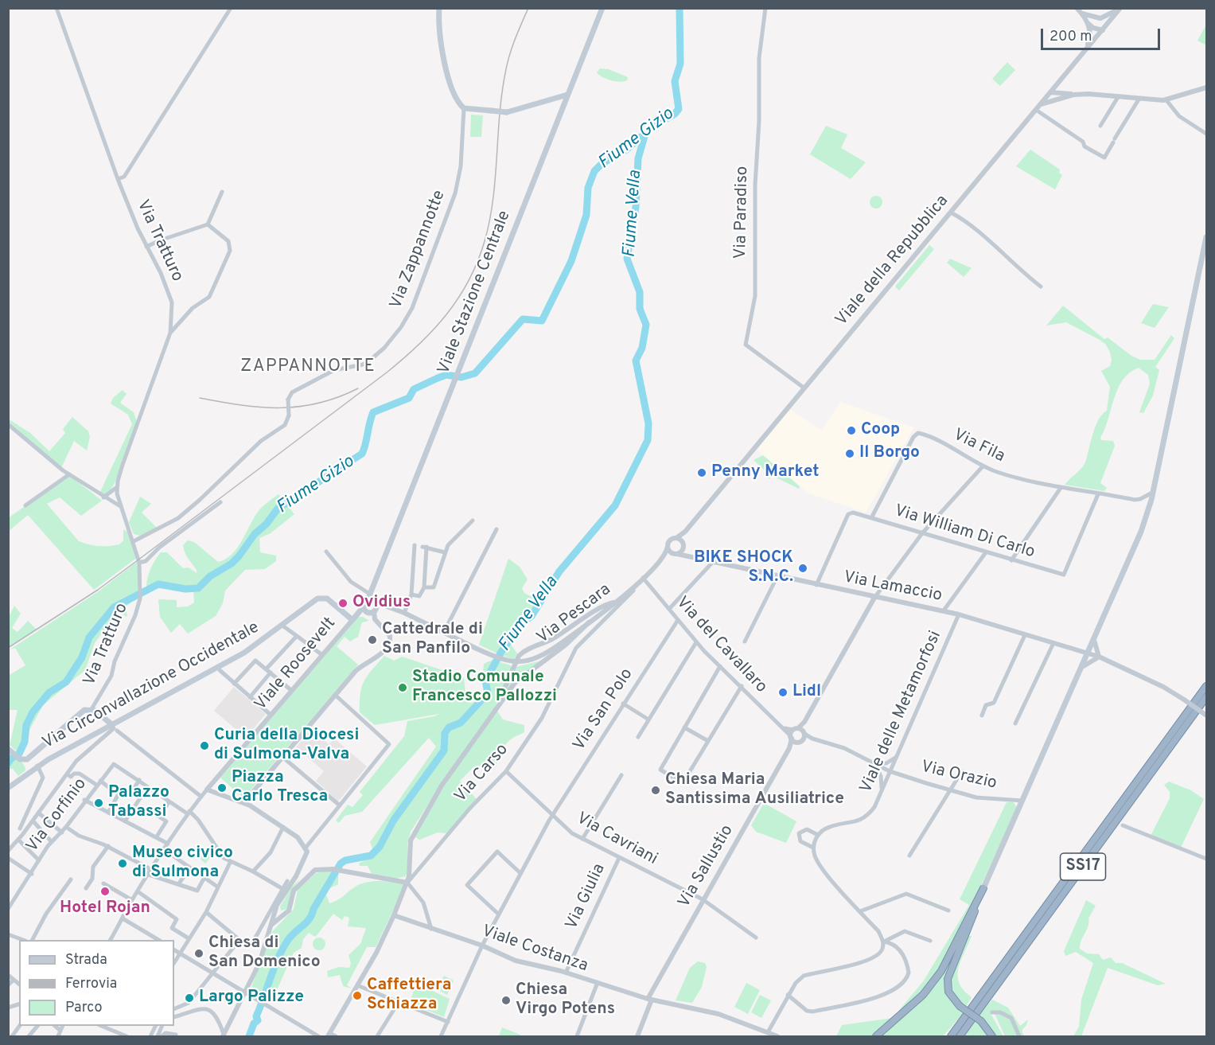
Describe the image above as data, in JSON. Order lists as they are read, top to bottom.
{
  "streets": {
    "highway": ["SS17"],
    "main road": ["Viale Stazione Centrale", "Viale Roosevelt", "Via Circonvallazione Occidentale"],
    "street": [
      "Via Paradiso",
      "Via Tratturo",
      "Via Zappannotte",
      "Viale della Repubblica",
      "Via Fila",
      "Via William Di Carlo",
      "Via Lamaccio",
      "Via Pescara",
      "Via del Cavallaro",
      "Via San Polo",
      "Viale delle Metamorfosi",
      "Via Carso",
      "Via Orazio",
      "Via Corfinio",
      "Via Cavriani",
      "Via Sallustio",
      "Via Giulia",
      "Viale Costanza"
    ]
  },
  "crossings": [
    ["Via Paradiso", "Viale della Repubblica"],
    ["Via Tratturo", "Via Zappannotte"],
    ["Viale della Repubblica", "Via Pescara"],
    ["Viale Stazione Centrale", "Via Pescara"],
    ["Viale Stazione Centrale", "Viale Roosevelt"],
    ["Via Fila", "Via William Di Carlo"],
    ["Via William Di Carlo", "Via Lamaccio"],
    ["Via Lamaccio", "Via Pescara"],
    ["Via Lamaccio", "Viale delle Metamorfosi"],
    ["Via Pescara", "Via del Cavallaro"],
    ["Via Pescara", "Viale Roosevelt"],
    ["Via Pescara", "Via Carso"],
    ["Via del Cavallaro", "Via San Polo"],
    ["Via del Cavallaro", "Via Sallustio"],
    ["Viale Roosevelt", "Via Circonvallazione Occidentale"],
    ["Via San Polo", "Via Cavriani"],
    ["Via San Polo", "Viale Costanza"],
    ["Viale delle Metamorfosi", "Via Orazio"],
    ["Via Carso", "Via Cavriani"],
    ["Via Orazio", "Via Sallustio"],
    ["Via Cavriani", "Via Sallustio"],
    ["Via Cavriani", "Via Giulia"],
    ["Via Sallustio", "Viale Costanza"],
    ["Via Giulia", "Viale Costanza"]
  ],
  "districts": ["ZAPPANNOTTE"],
  "water": ["Fiume Gizio", "Fiume Vella"],
  "places": [
    "Coop",
    "Il Borgo",
    "Penny Market",
    "BIKE SHOCK S.N.C.",
    "Ovidius",
    "Cattedrale di San Panfilo",
    "Stadio Comunale Francesco Pallozzi",
    "Lidl",
    "Curia della Diocesi di Sulmona-Valva",
    "Piazza Carlo Tresca",
    "Chiesa Maria Santissima Ausiliatrice",
    "Palazzo Tabassi",
    "Museo civico di Sulmona",
    "Hotel Rojan",
    "Chiesa di San Domenico",
    "Caffettiera Schiazza",
    "Largo Palizze",
    "Chiesa Virgo Potens"
  ],
  "legend": ["Strada", "Ferrovia", "Parco"],
  "scale_bar": "200 m"
}
